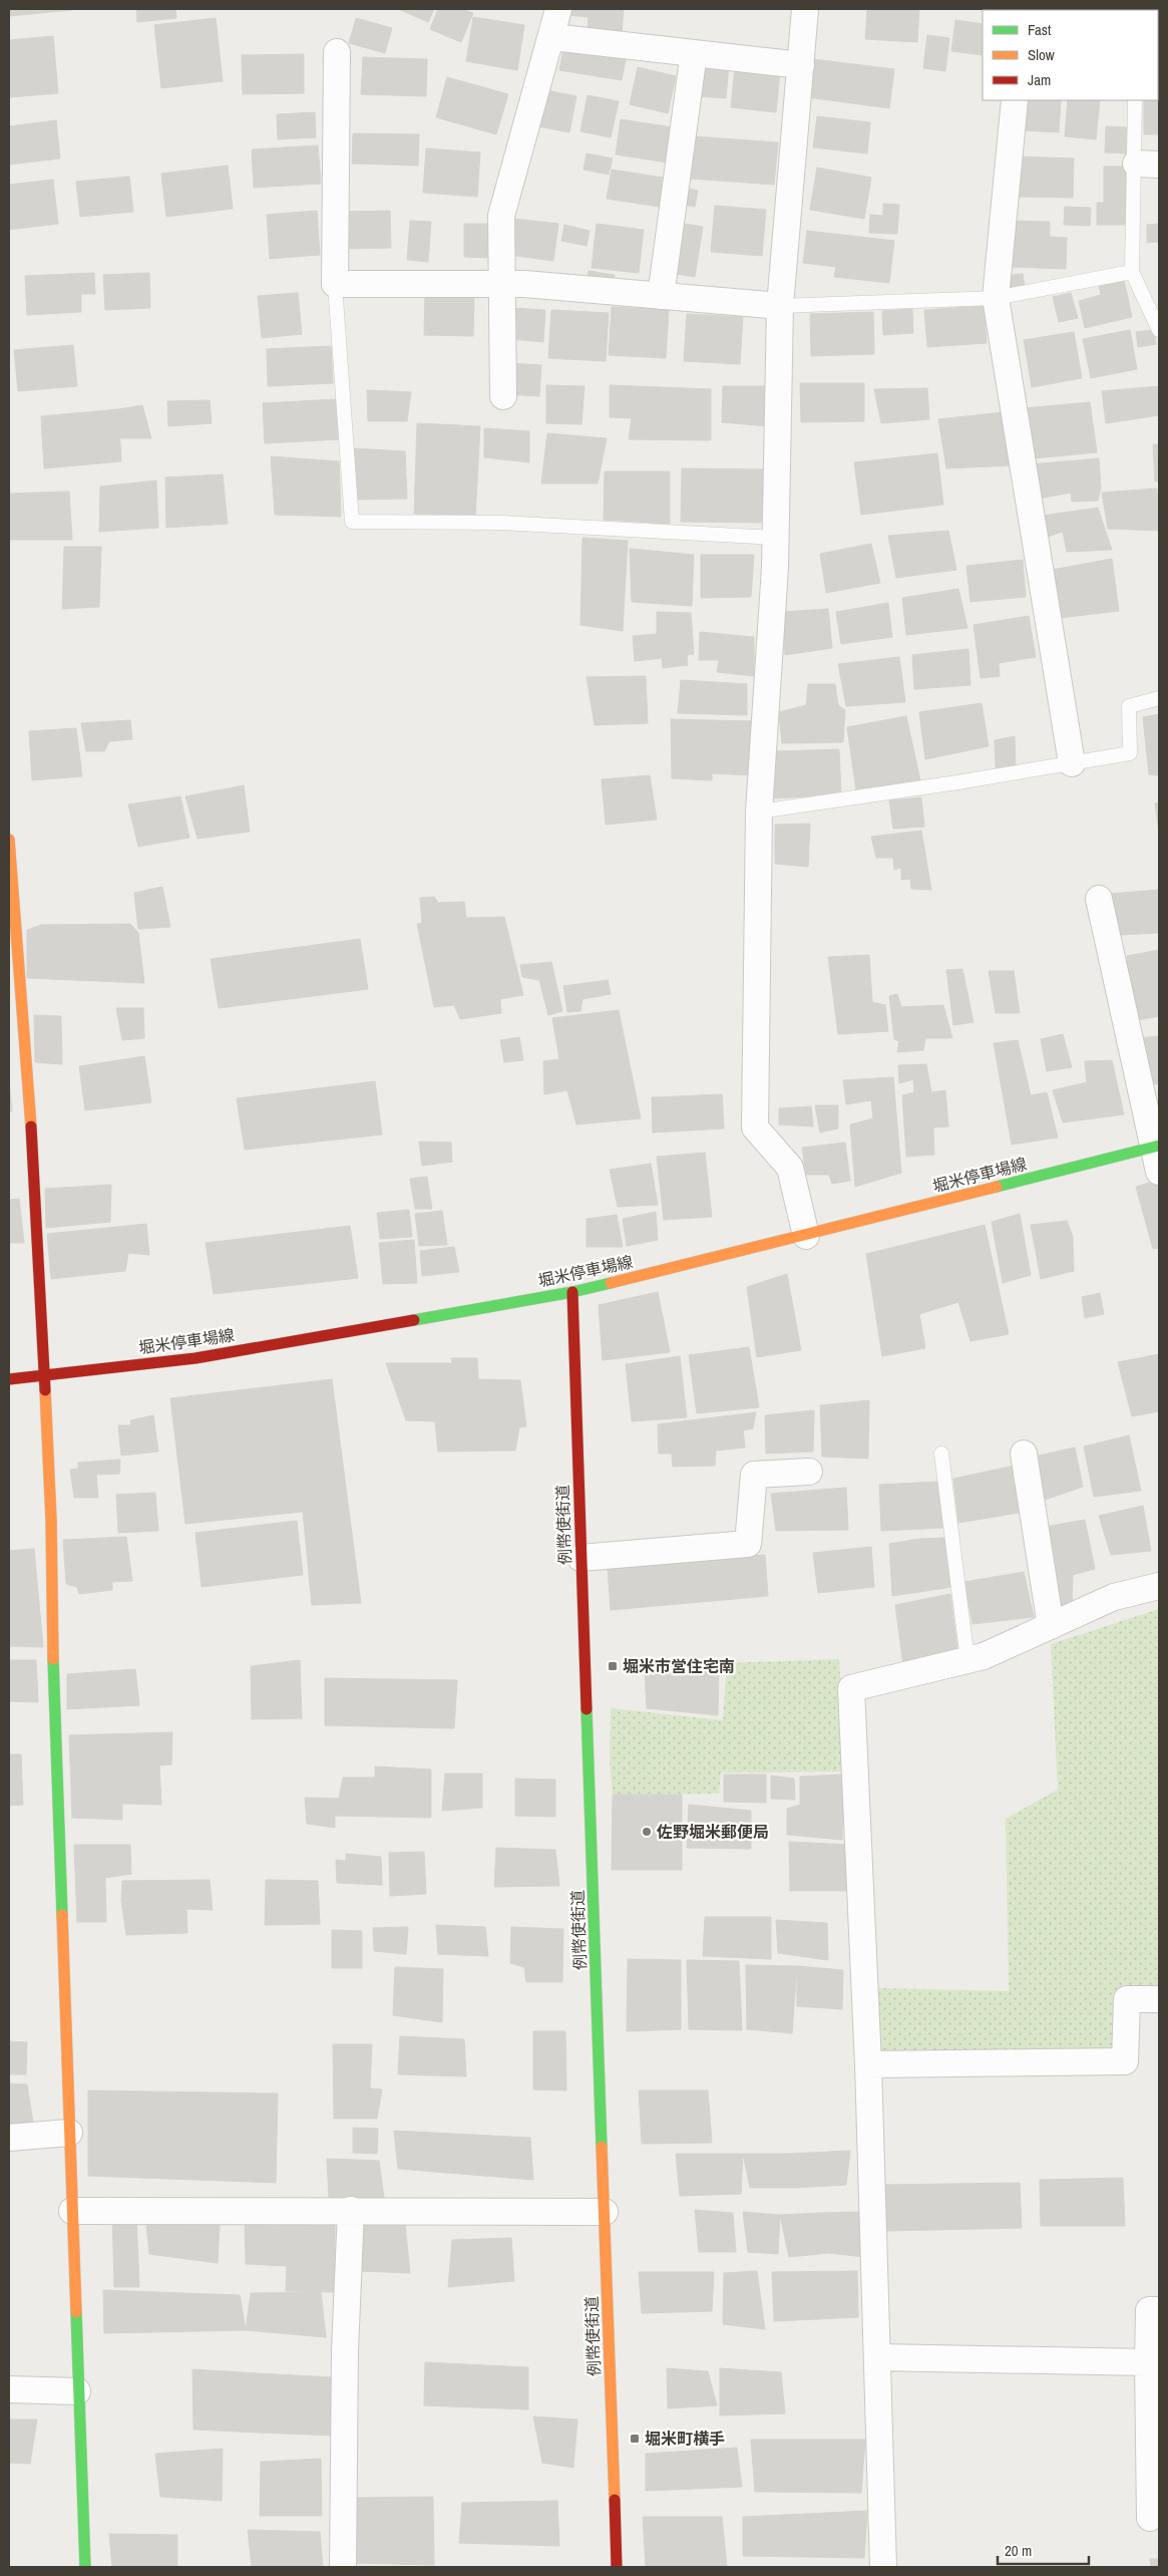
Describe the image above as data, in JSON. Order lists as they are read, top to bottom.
{
  "streets": {
    "street": ["堀米停車場線", "例幣使街道"]
  },
  "crossings": [
    ["堀米停車場線", "例幣使街道"]
  ],
  "places": {
    "transit": ["堀米市営住宅南", "堀米町横手"],
    "other": ["佐野堀米郵便局"]
  },
  "legend": ["Fast", "Slow", "Jam"],
  "scale_bar": "20 m"
}
